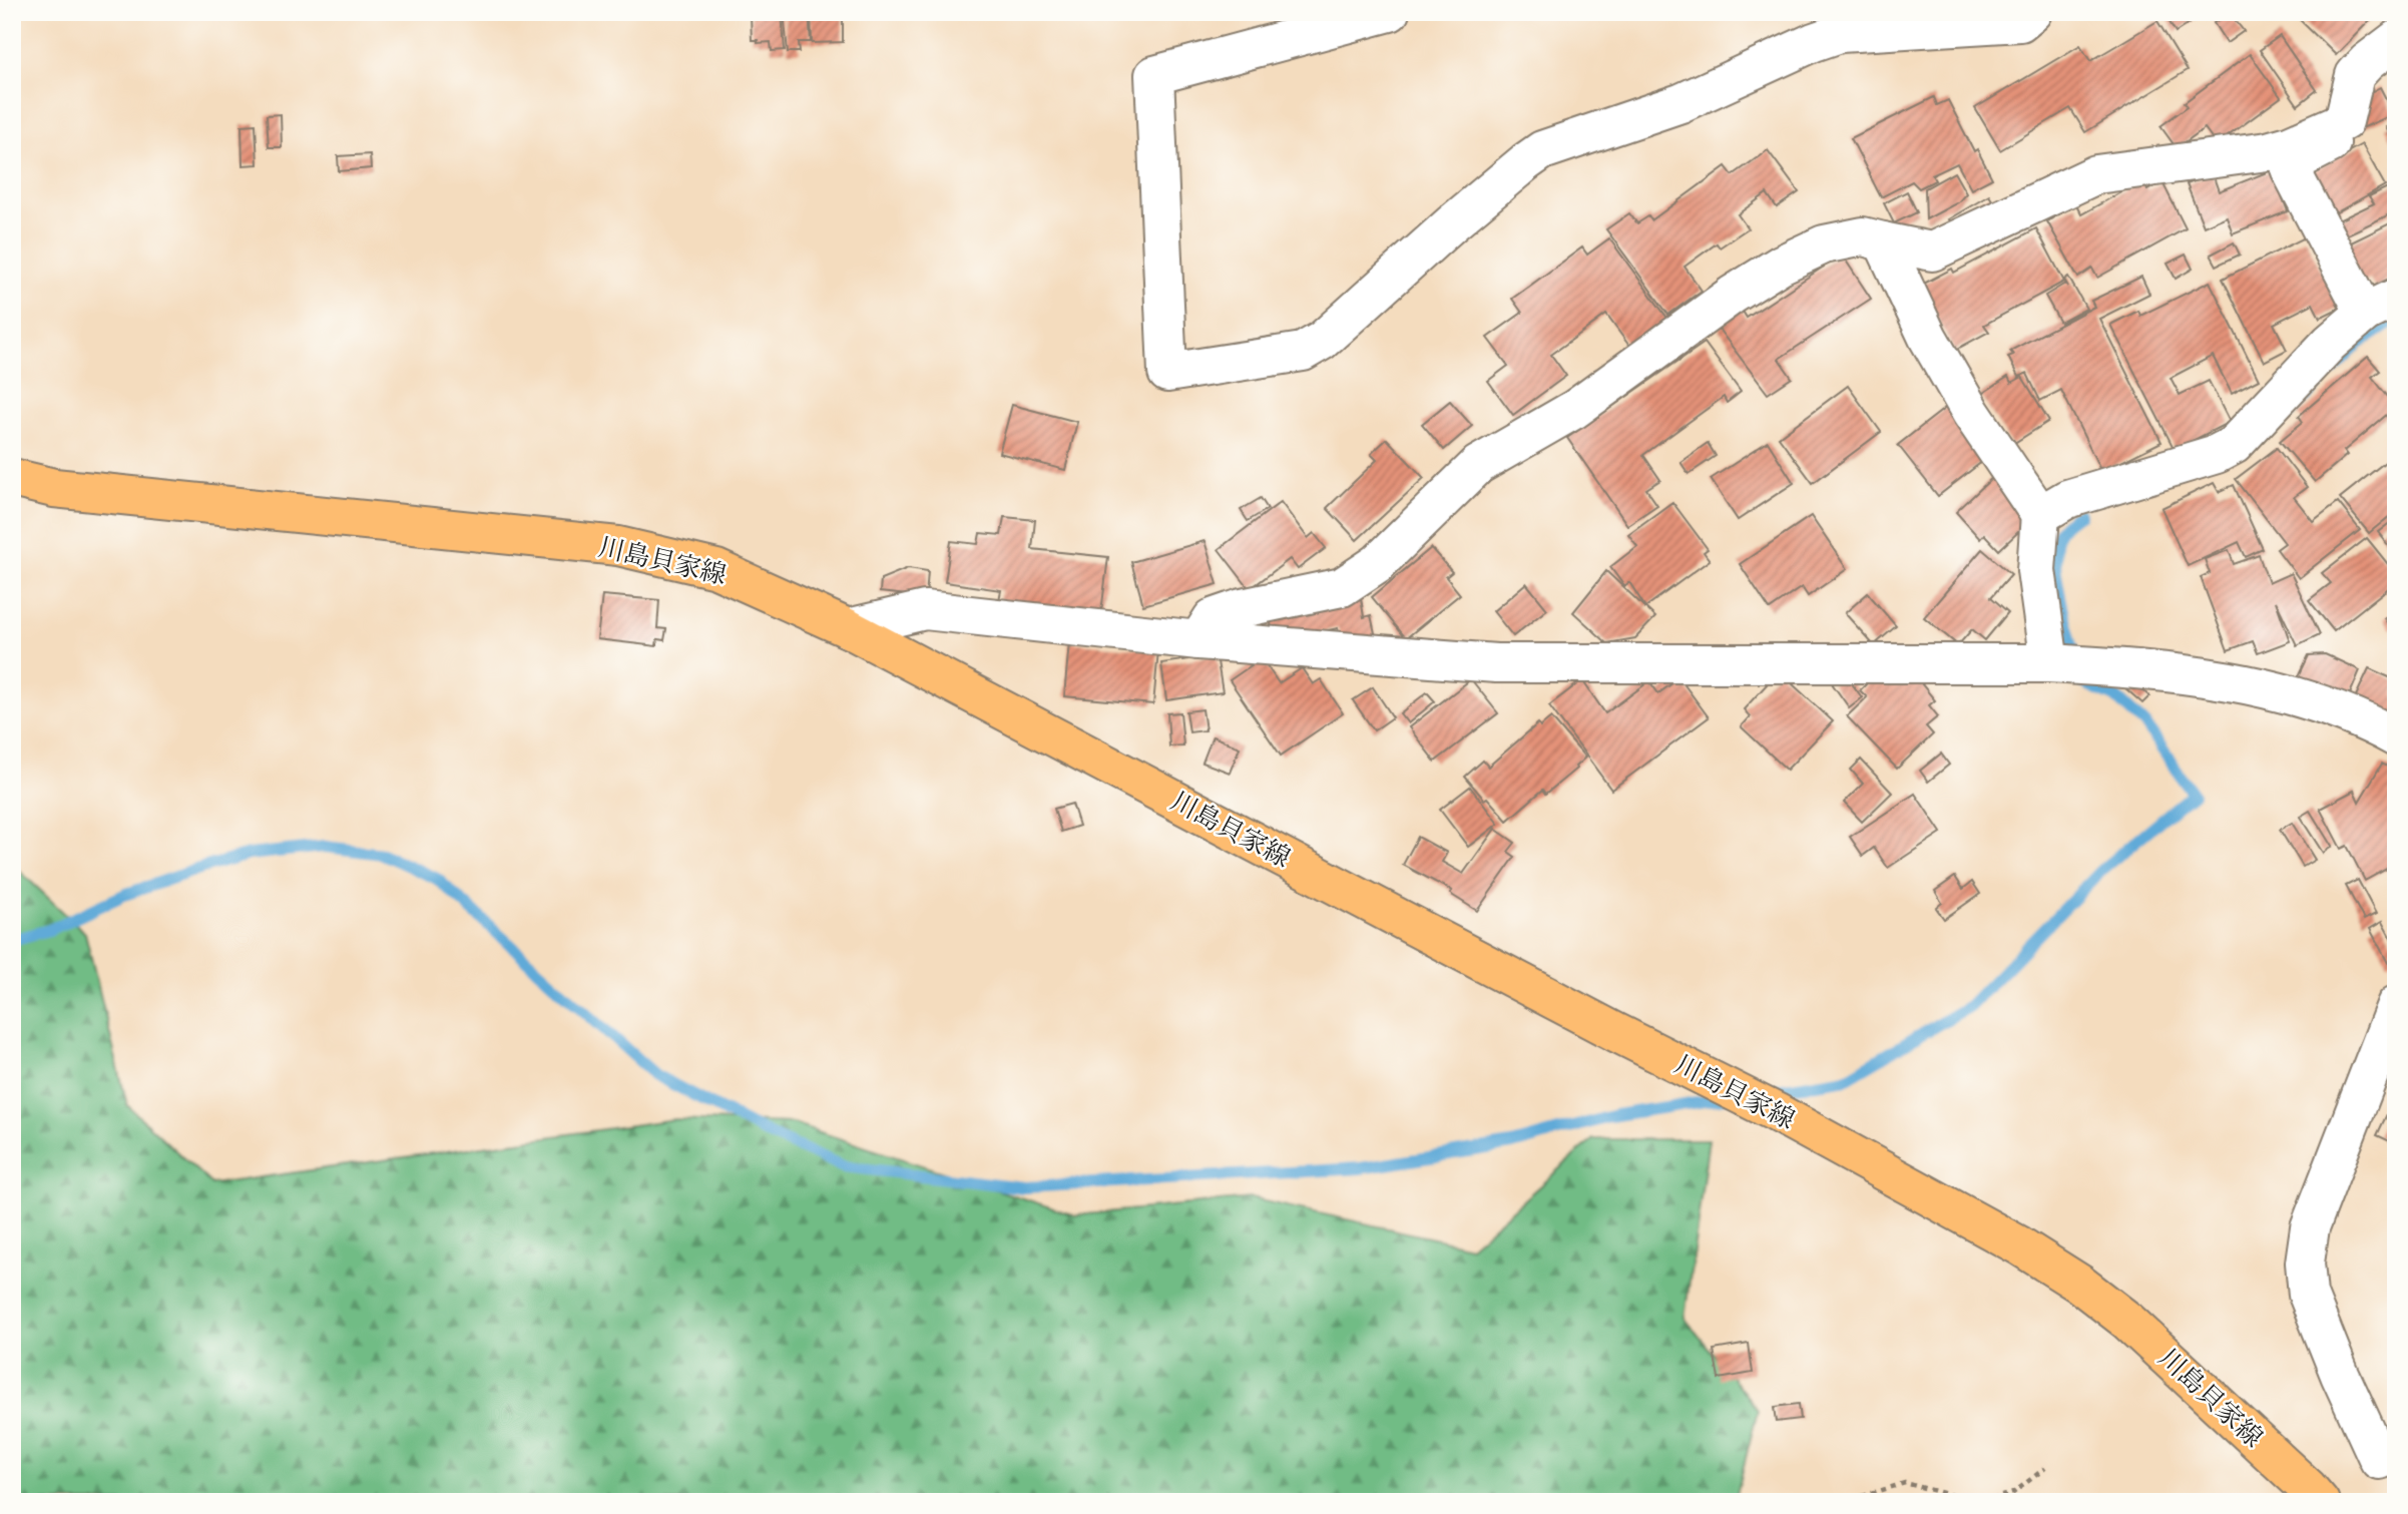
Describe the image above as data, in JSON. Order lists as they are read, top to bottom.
{
  "streets": {
    "main road": ["川島貝家線"]
  }
}
